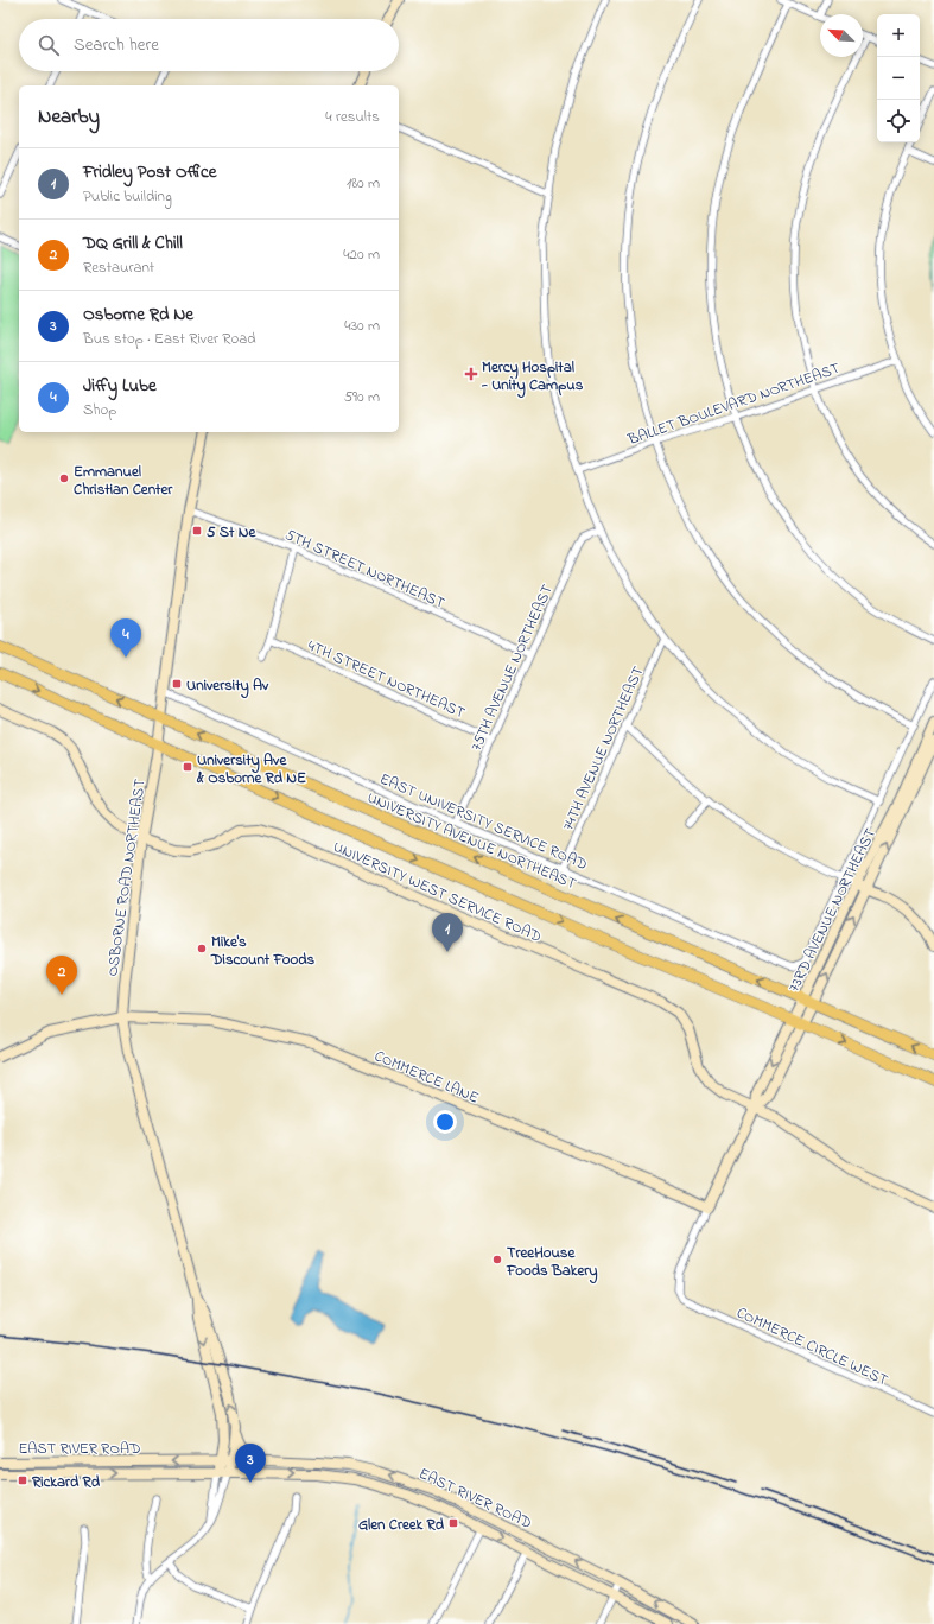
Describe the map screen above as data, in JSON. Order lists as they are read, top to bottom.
{
  "streets": {
    "main road": ["UNIVERSITY AVENUE NORTHEAST"],
    "street": [
      "BALLET BOULEVARD NORTHEAST",
      "5TH STREET NORTHEAST",
      "75TH AVENUE NORTHEAST",
      "4TH STREET NORTHEAST",
      "74TH AVENUE NORTHEAST",
      "EAST UNIVERSITY SERVICE ROAD",
      "OSBORNE ROAD NORTHEAST",
      "UNIVERSITY WEST SERVICE ROAD",
      "73RD AVENUE NORTHEAST",
      "COMMERCE LANE",
      "COMMERCE CIRCLE WEST",
      "EAST RIVER ROAD"
    ]
  },
  "crossings": [
    ["5TH STREET NORTHEAST", "75TH AVENUE NORTHEAST"],
    ["5TH STREET NORTHEAST", "OSBORNE ROAD NORTHEAST"],
    ["75TH AVENUE NORTHEAST", "4TH STREET NORTHEAST"],
    ["75TH AVENUE NORTHEAST", "EAST UNIVERSITY SERVICE ROAD"],
    ["74TH AVENUE NORTHEAST", "EAST UNIVERSITY SERVICE ROAD"],
    ["EAST UNIVERSITY SERVICE ROAD", "OSBORNE ROAD NORTHEAST"],
    ["EAST UNIVERSITY SERVICE ROAD", "73RD AVENUE NORTHEAST"],
    ["UNIVERSITY AVENUE NORTHEAST", "OSBORNE ROAD NORTHEAST"],
    ["UNIVERSITY AVENUE NORTHEAST", "73RD AVENUE NORTHEAST"],
    ["OSBORNE ROAD NORTHEAST", "UNIVERSITY WEST SERVICE ROAD"],
    ["OSBORNE ROAD NORTHEAST", "COMMERCE LANE"],
    ["OSBORNE ROAD NORTHEAST", "EAST RIVER ROAD"],
    ["UNIVERSITY WEST SERVICE ROAD", "73RD AVENUE NORTHEAST"],
    ["73RD AVENUE NORTHEAST", "COMMERCE LANE"],
    ["73RD AVENUE NORTHEAST", "COMMERCE CIRCLE WEST"]
  ],
  "places": {
    "health": ["Mercy Hospital - Unity Campus"],
    "other": ["Emmanuel Christian Center", "Mike's Discount Foods", "TreeHouse Foods Bakery"],
    "transit": [
      "5 St Ne",
      "University Av",
      "University Ave & Osborne Rd NE",
      "Rickard Rd",
      "Glen Creek Rd"
    ]
  },
  "north": "top left",
  "page": {
    "map_buttons": ["+", "−"],
    "search": "Search here",
    "heading": ["Nearby", "4 results"],
    "list": [
      {
        "mark": "1",
        "name": "Fridley Post Office",
        "note": "Public building",
        "value": "180 m"
      },
      {
        "mark": "2",
        "name": "DQ Grill & Chill",
        "note": "Restaurant",
        "value": "420 m"
      },
      {
        "mark": "3",
        "name": "Osborne Rd Ne",
        "note": "Bus stop · East River Road",
        "value": "430 m"
      },
      {
        "mark": "4",
        "name": "Jiffy Lube",
        "note": "Shop",
        "value": "590 m"
      }
    ],
    "pins": [
      "4",
      "1",
      "2",
      "3"
    ]
  }
}
